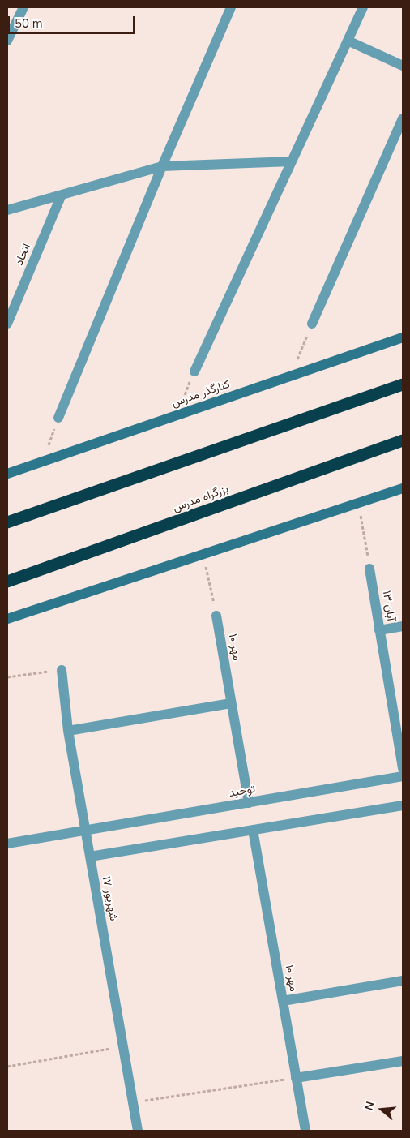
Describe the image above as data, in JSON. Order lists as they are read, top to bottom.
{
  "streets": {
    "highway": ["بزرگراه مدرس"],
    "street": [
      "اتحاد",
      "کنارگذر مدرس",
      "۱۳ آبان",
      "۱۰ مهر",
      "توحید",
      "۱۷ شهریور"
    ]
  },
  "crossings": [
    ["۱۰ مهر", "توحید"],
    ["توحید", "۱۷ شهریور"]
  ],
  "scale_bar": "50 m",
  "north": "left"
}
